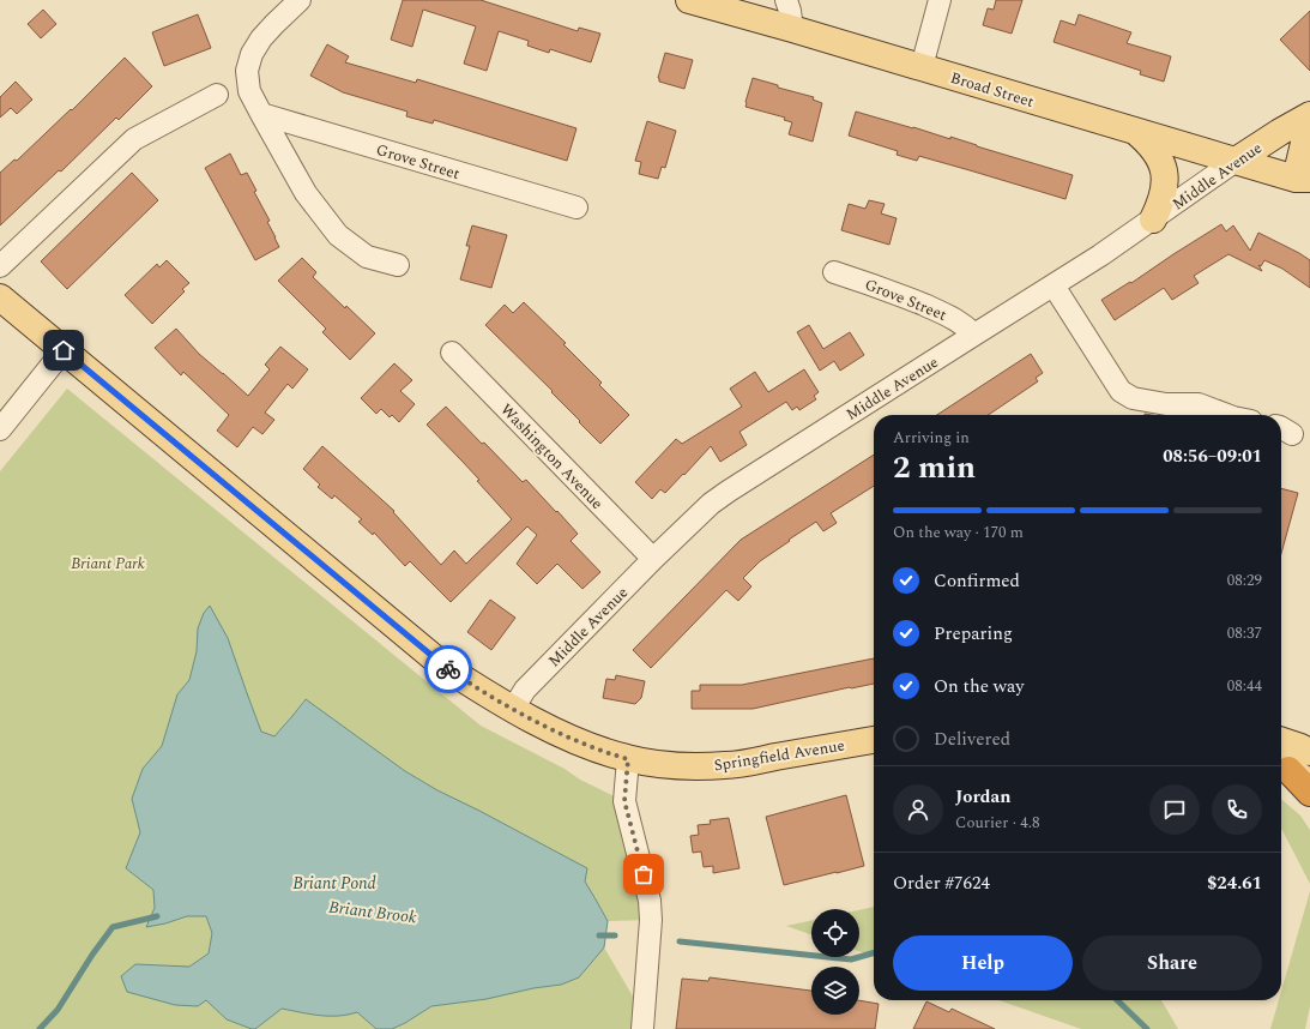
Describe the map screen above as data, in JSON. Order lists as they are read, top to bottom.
{
  "streets": {
    "main road": ["Broad Street", "Middle Avenue", "Springfield Avenue"],
    "street": ["Grove Street", "Washington Avenue"]
  },
  "crossings": [
    ["Broad Street", "Middle Avenue"],
    ["Grove Street", "Middle Avenue"],
    ["Middle Avenue", "Washington Avenue"],
    ["Middle Avenue", "Springfield Avenue"]
  ],
  "water": ["Briant Pond", "Briant Brook"],
  "parks": ["Briant Park"],
  "page": {
    "heading": ["2 min", "Arriving in", "08:56–09:01"],
    "panel": [
      "Jordan",
      "Courier · 4.8",
      "Order #7624",
      "$24.61"
    ],
    "bar": "On the way · 170 m",
    "list": [
      ["Confirmed", "08:29"],
      ["Preparing", "08:37"],
      ["On the way", "08:44"],
      "Delivered"
    ],
    "buttons": ["Help", "Share"]
  }
}
